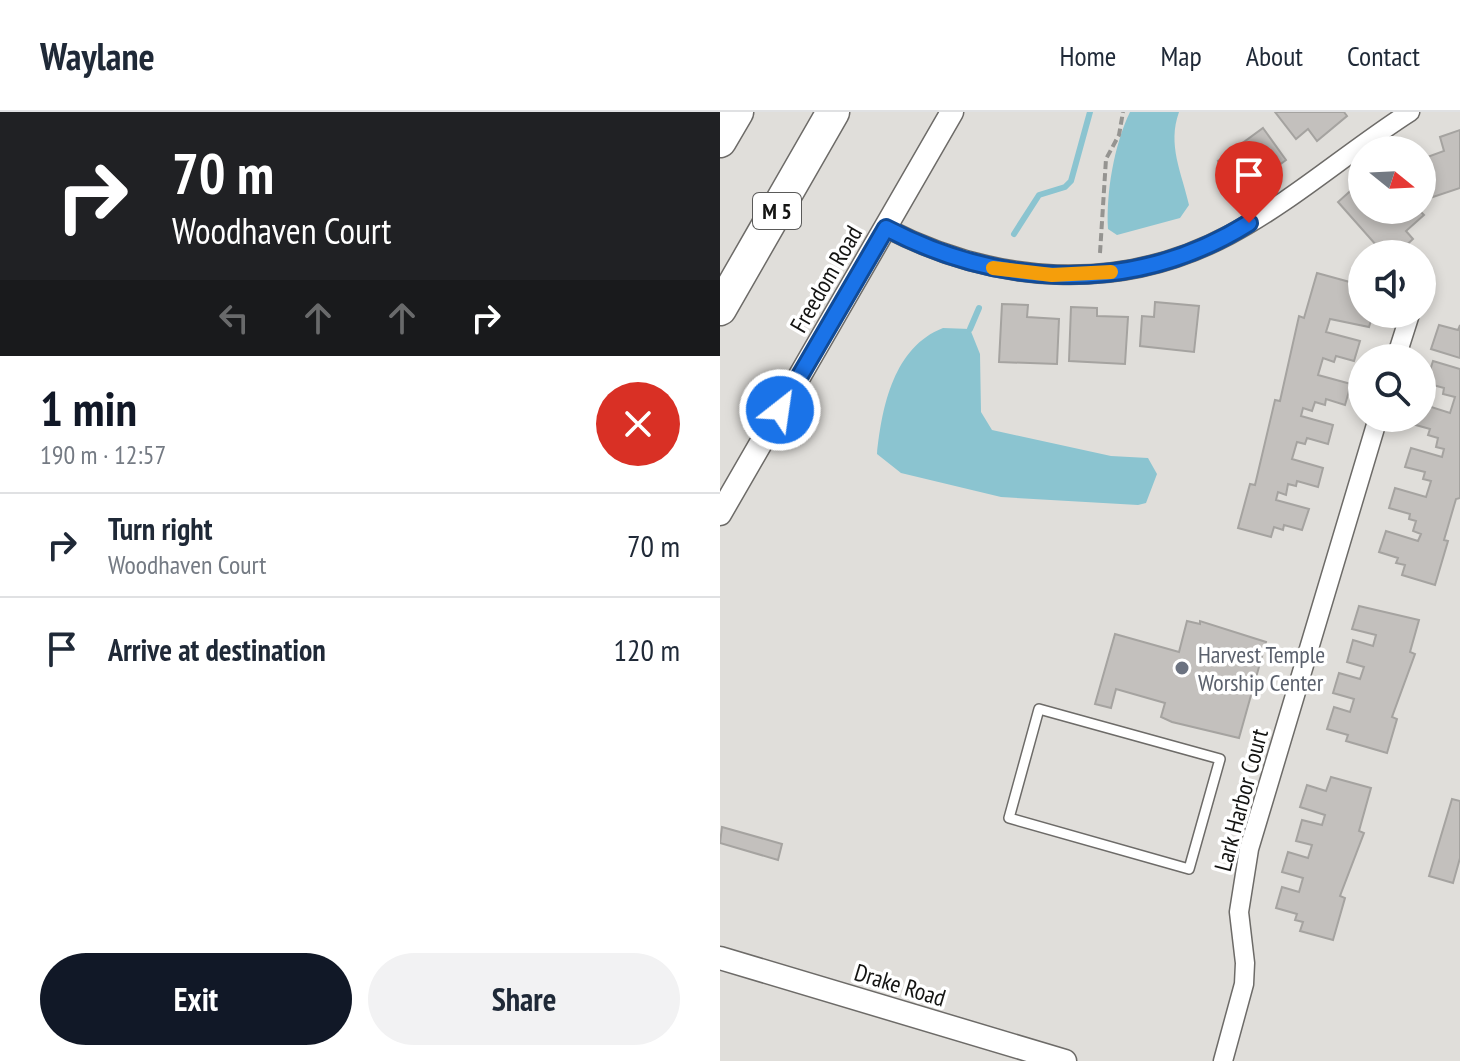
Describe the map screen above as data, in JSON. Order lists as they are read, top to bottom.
{
  "streets": {
    "highway": ["M 5"],
    "street": ["Freedom Road", "Lark Harbor Court", "Drake Road"]
  },
  "places": ["Harvest Temple Worship Center"],
  "north": "right",
  "page": {
    "header": "Waylane",
    "nav": [
      "Home",
      "Map",
      "About",
      "Contact"
    ],
    "turn": ["70 m", "Woodhaven Court"],
    "heading": ["1 min", "190 m · 12:57"],
    "list": [
      {
        "name": "Turn right",
        "note": "Woodhaven Court",
        "value": "70 m"
      },
      {
        "name": "Arrive at destination",
        "value": "120 m"
      }
    ],
    "buttons": ["Exit", "Share"]
  }
}
